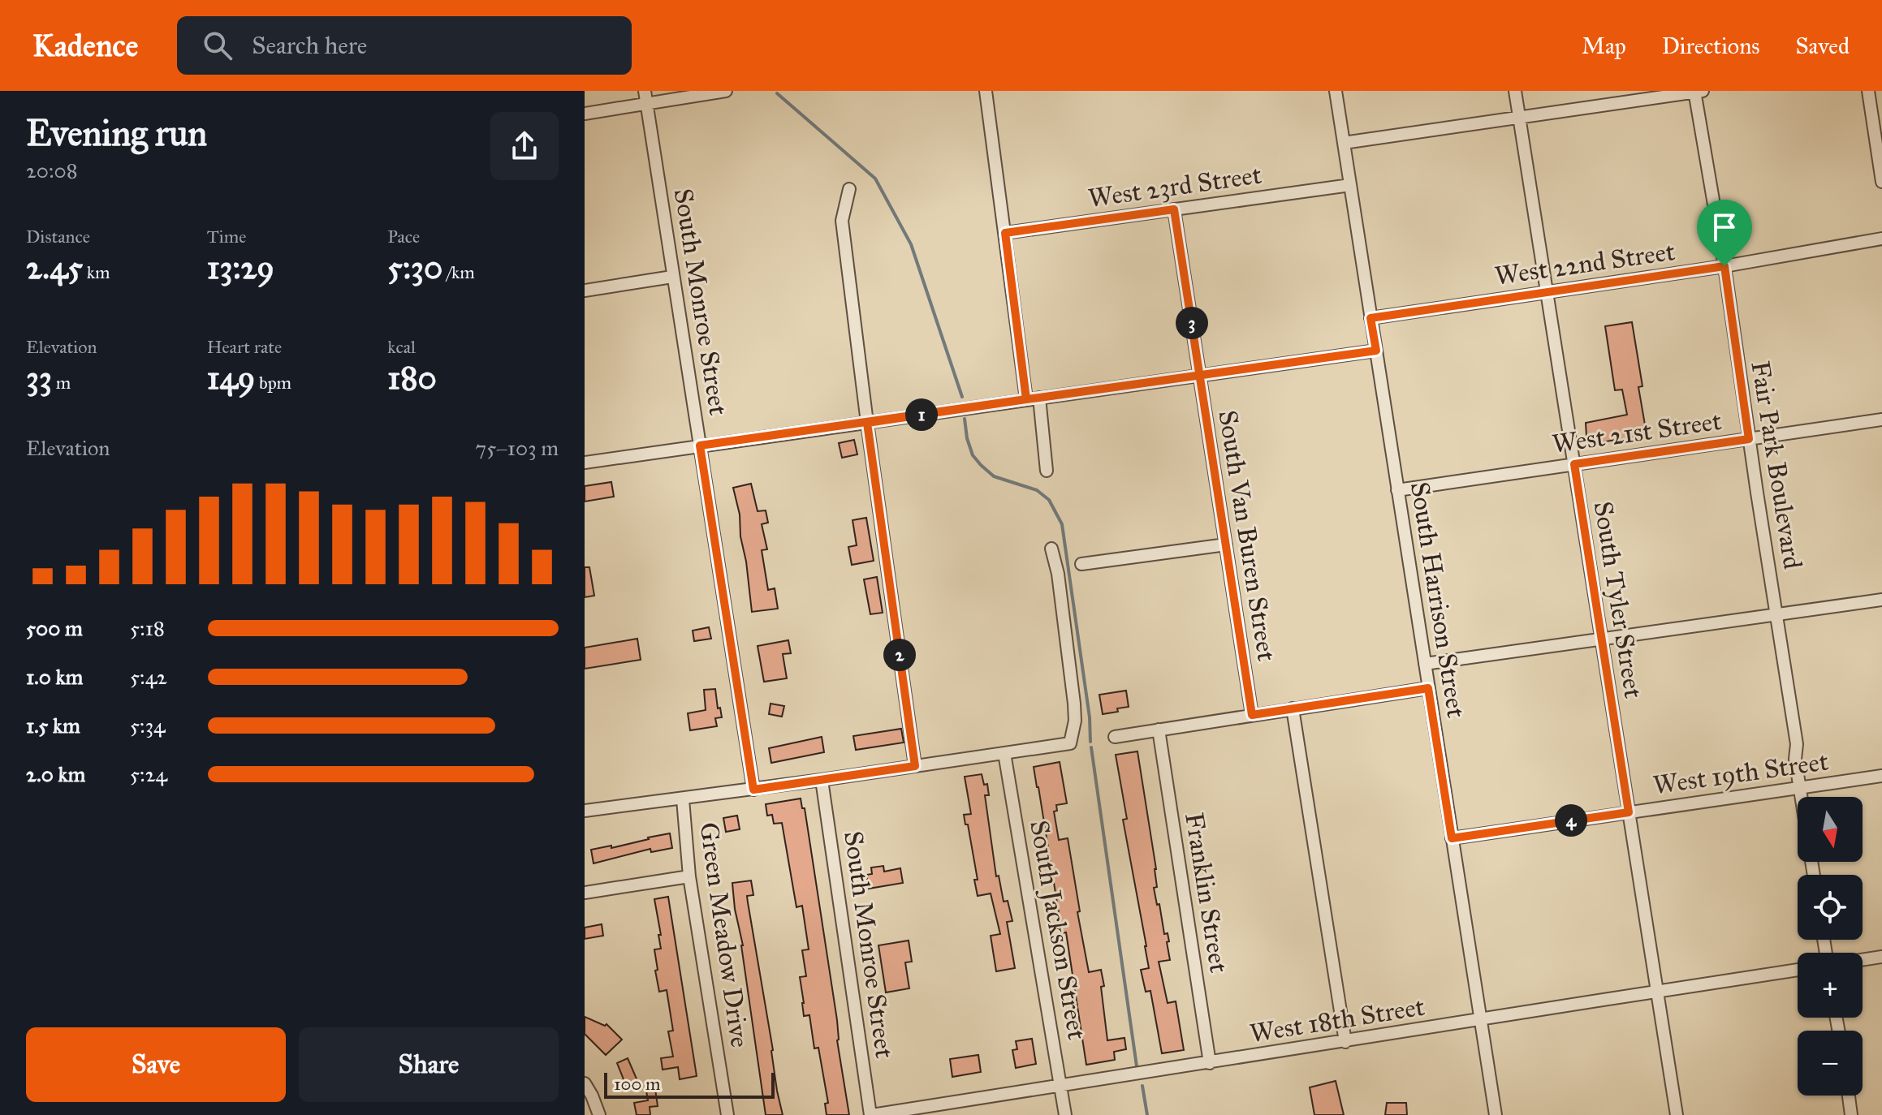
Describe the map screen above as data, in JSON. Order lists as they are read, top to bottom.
{
  "streets": {
    "street": [
      "West 23rd Street",
      "West 22nd Street",
      "South Monroe Street",
      "West 21st Street",
      "Fair Park Boulevard",
      "South Van Buren Street",
      "South Harrison Street",
      "South Tyler Street",
      "West 19th Street",
      "Franklin Street",
      "South Jackson Street",
      "Green Meadow Drive",
      "West 18th Street"
    ]
  },
  "crossings": [
    ["West 23rd Street", "South Van Buren Street"],
    ["West 23rd Street", "South Harrison Street"],
    ["West 22nd Street", "Fair Park Boulevard"],
    ["West 22nd Street", "South Harrison Street"],
    ["West 22nd Street", "South Tyler Street"],
    ["South Monroe Street", "West 18th Street"],
    ["West 21st Street", "Fair Park Boulevard"],
    ["West 21st Street", "South Harrison Street"],
    ["West 21st Street", "South Tyler Street"],
    ["Fair Park Boulevard", "West 19th Street"],
    ["South Harrison Street", "West 19th Street"],
    ["South Harrison Street", "West 18th Street"],
    ["South Tyler Street", "West 19th Street"],
    ["South Tyler Street", "West 18th Street"],
    ["Franklin Street", "West 18th Street"],
    ["South Jackson Street", "West 18th Street"]
  ],
  "scale_bar": "100 m",
  "north": "bottom",
  "page": {
    "header": "Kadence",
    "search": "Search here",
    "nav": ["Map", "Directions", "Saved"],
    "heading": ["Evening run", "20:08"],
    "stats": [
      ["Distance", "2.45 km"],
      ["Time", "13:29"],
      ["Pace", "5:30 /km"],
      ["Elevation", "33 m"],
      ["Heart rate", "149 bpm"],
      ["kcal", "180"]
    ],
    "pins": [
      "3",
      "1",
      "2",
      "4"
    ],
    "chart": ["Elevation", "75–103 m"],
    "list": [
      {
        "name": "500 m",
        "note": "5:18"
      },
      {
        "name": "1.0 km",
        "note": "5:42"
      },
      {
        "name": "1.5 km",
        "note": "5:34"
      },
      {
        "name": "2.0 km",
        "note": "5:24"
      }
    ],
    "map_buttons": ["+", "−"],
    "buttons": ["Save", "Share"],
    "scale": "100 m"
  }
}
